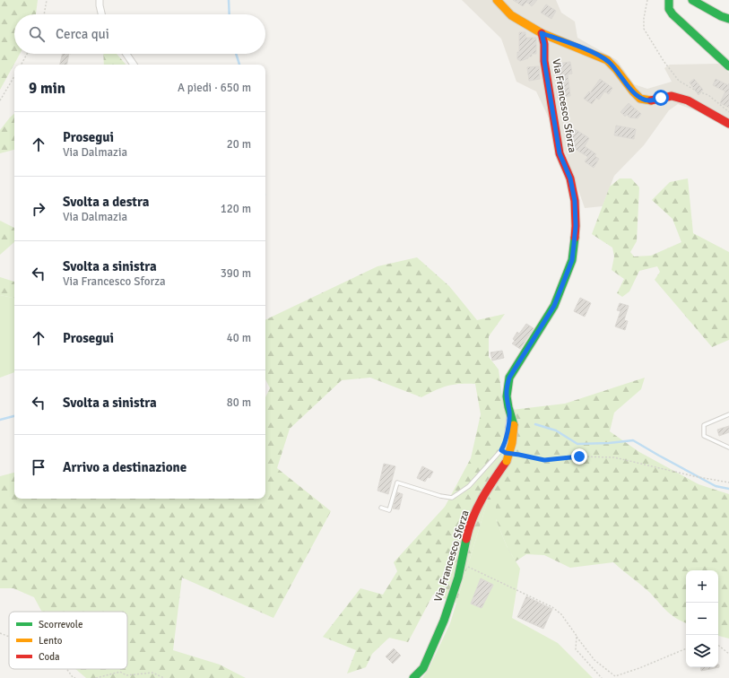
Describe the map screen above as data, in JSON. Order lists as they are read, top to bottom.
{
  "streets": {
    "street": ["Via Francesco Sforza"]
  },
  "legend": ["Scorrevole", "Lento", "Coda"],
  "page": {
    "search": "Cerca qui",
    "heading": ["9 min", "A piedi · 650 m"],
    "list": [
      ["Prosegui", "Via Dalmazia", "20 m"],
      ["Svolta a destra", "Via Dalmazia", "120 m"],
      ["Svolta a sinistra", "Via Francesco Sforza", "390 m"],
      ["Prosegui", "40 m"],
      ["Svolta a sinistra", "80 m"],
      "Arrivo a destinazione"
    ],
    "map_buttons": ["+", "−"]
  }
}
